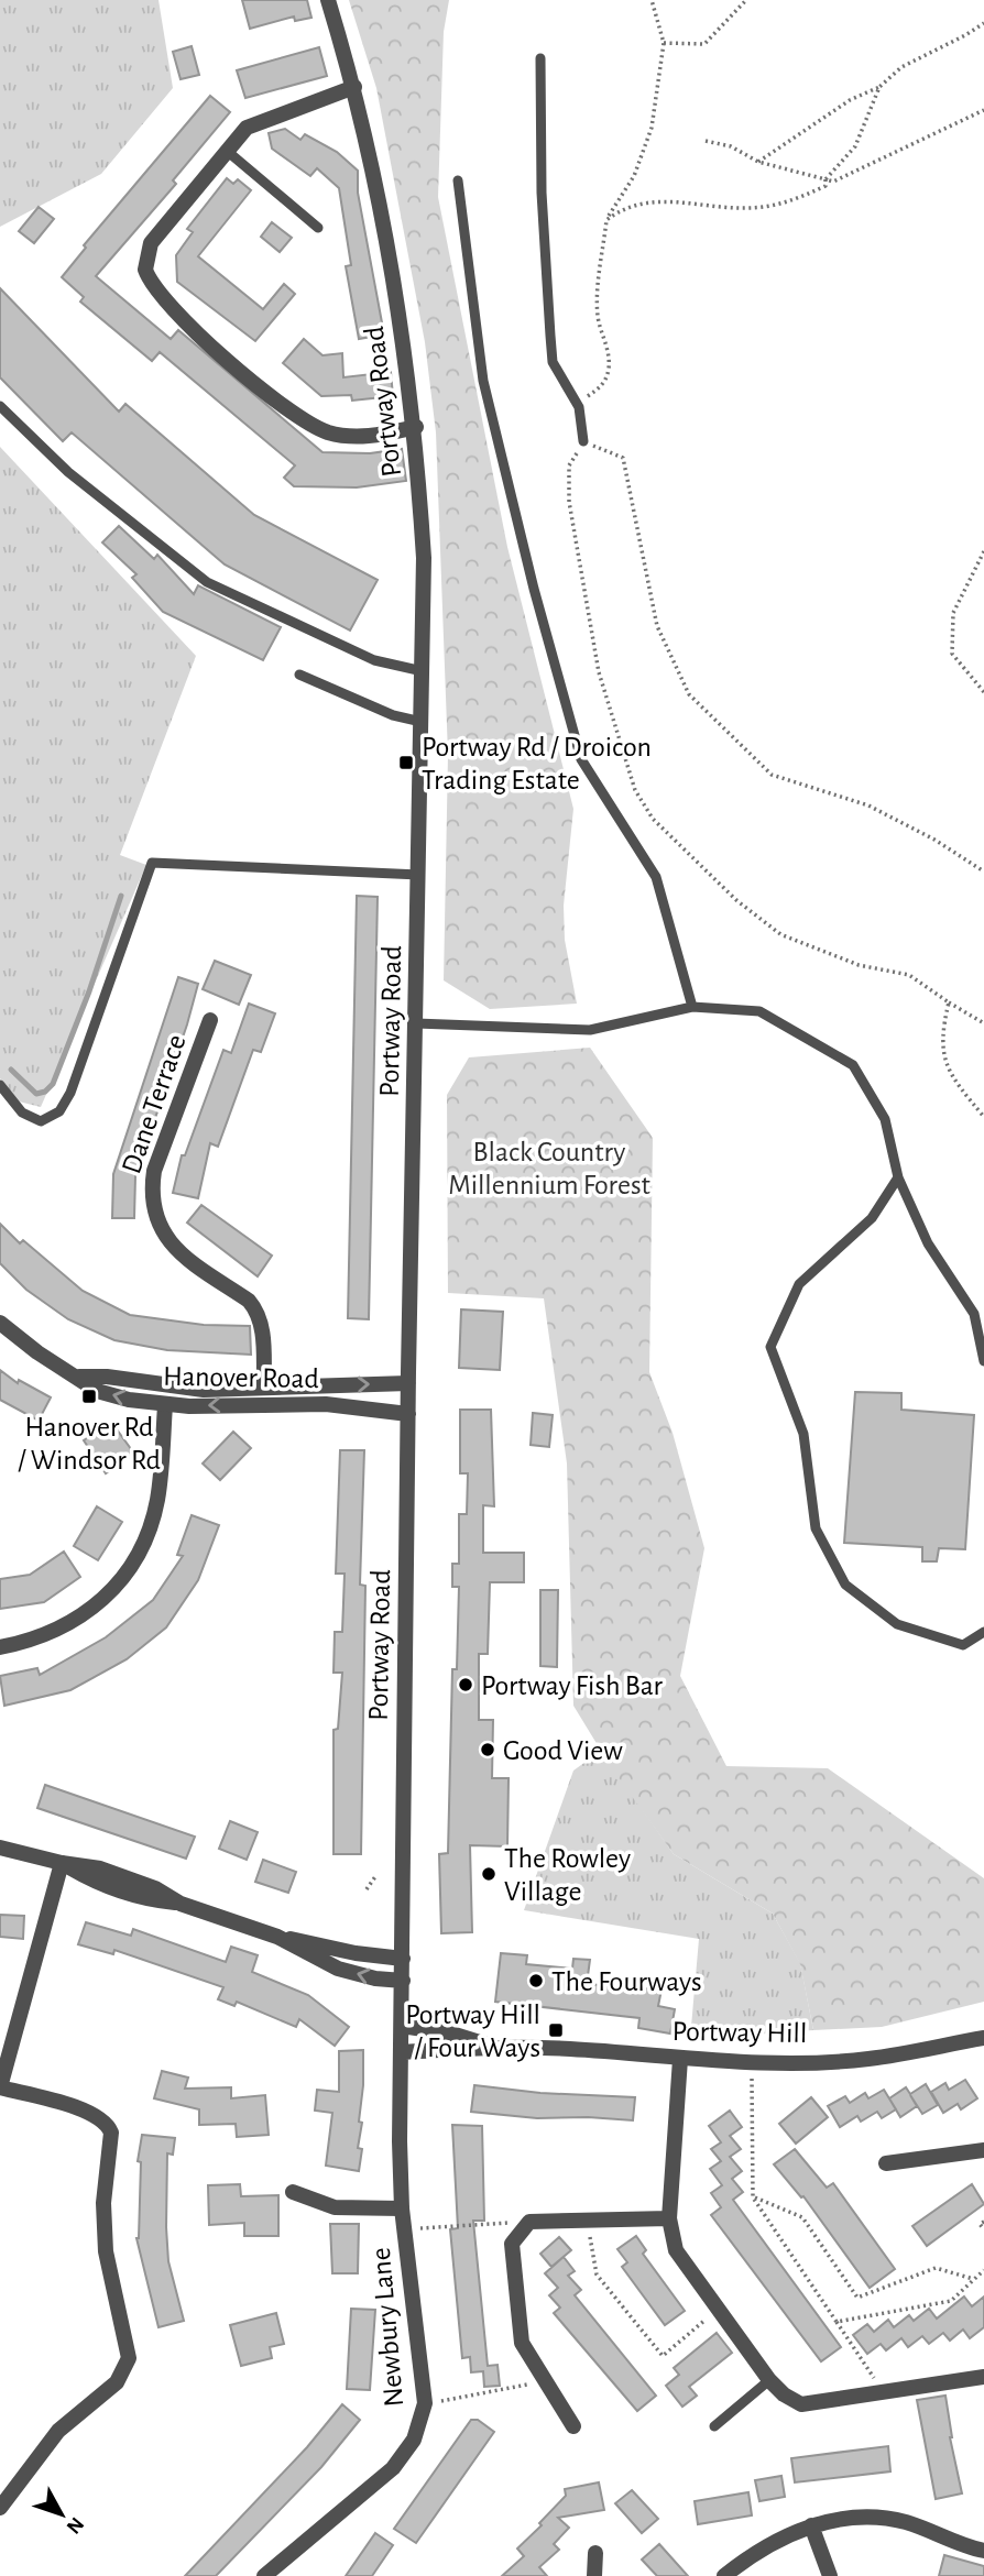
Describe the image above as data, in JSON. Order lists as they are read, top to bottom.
{
  "streets": {
    "street": [
      "Portway Road",
      "Dane Terrace",
      "Hanover Road",
      "Portway Hill",
      "Newbury Lane"
    ]
  },
  "crossings": [
    ["Portway Road", "Hanover Road"],
    ["Portway Road", "Portway Hill"],
    ["Portway Road", "Newbury Lane"],
    ["Dane Terrace", "Hanover Road"],
    ["Portway Hill", "Newbury Lane"]
  ],
  "parks": ["Black Country Millennium Forest"],
  "places": {
    "transit": ["Portway Rd / Droicon Trading Estate", "Hanover Rd / Windsor Rd", "Portway Hill / Four Ways"],
    "other": [
      "Portway Fish Bar",
      "Good View",
      "The Rowley Village",
      "The Fourways"
    ]
  },
  "north": "bottom right"
}
